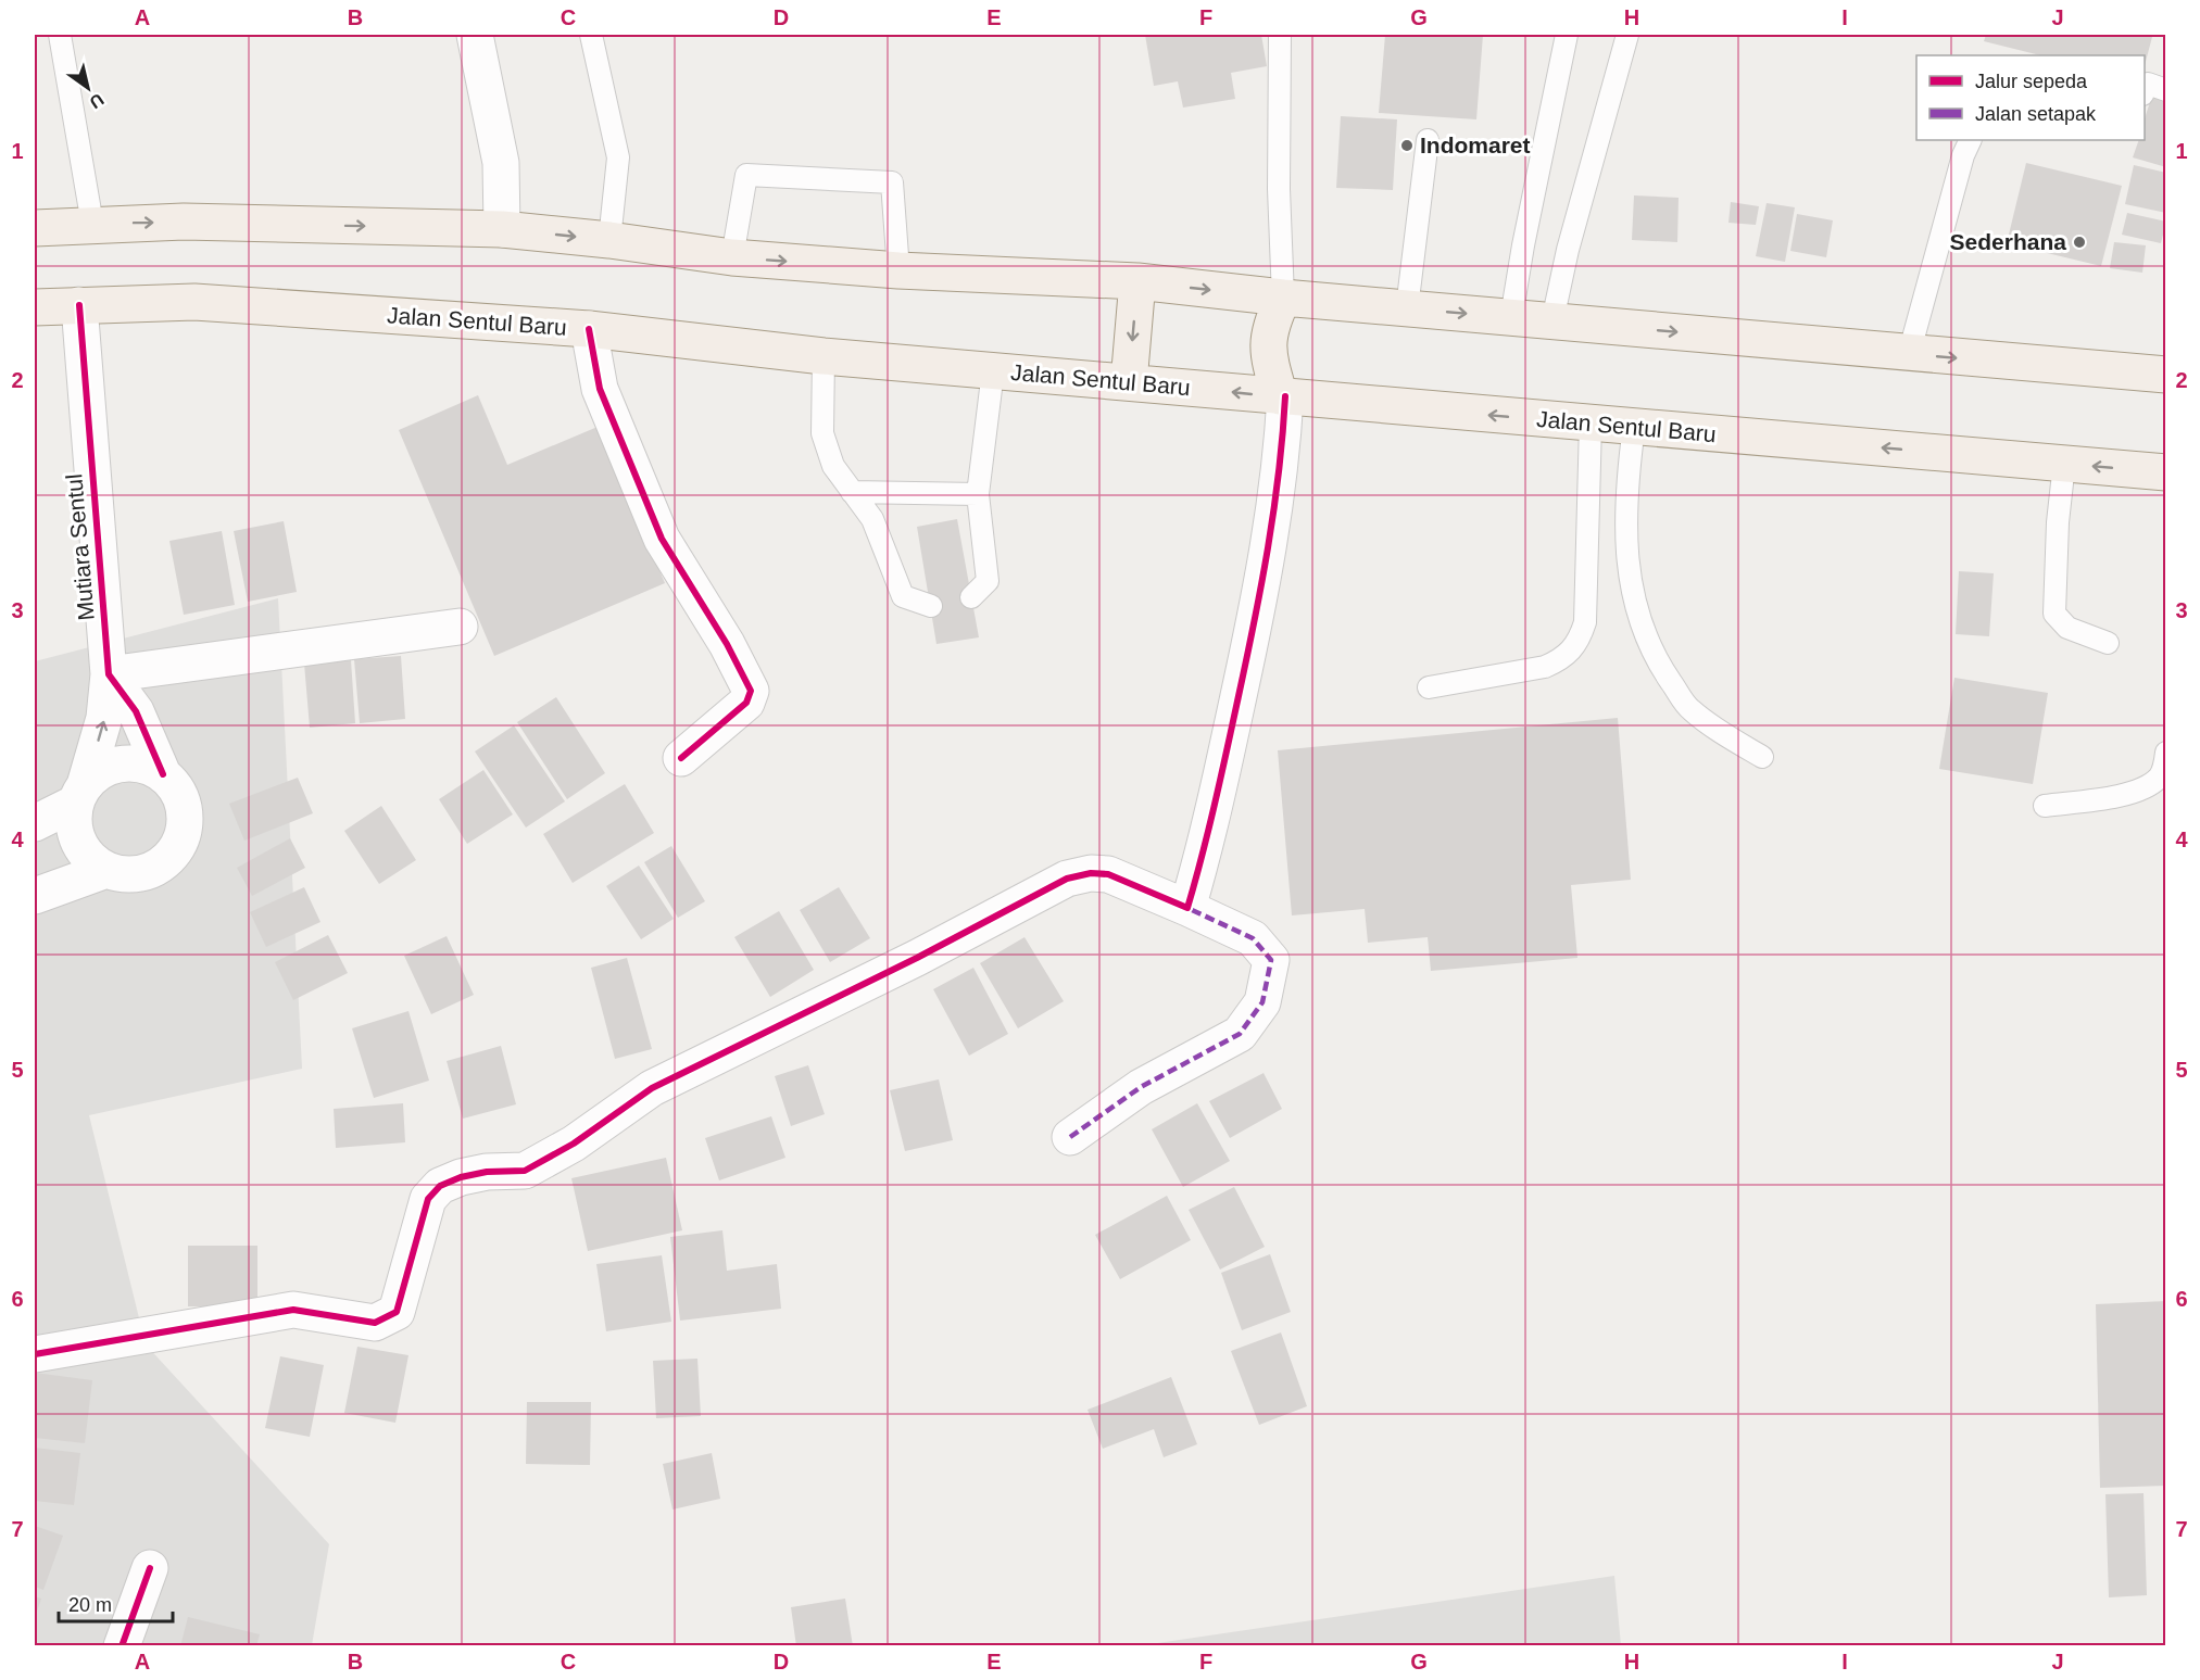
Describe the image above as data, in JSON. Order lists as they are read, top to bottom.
{
  "streets": {
    "main road": ["Jalan Sentul Baru"],
    "street": ["Mutiara Sentul"]
  },
  "crossings": [
    ["Jalan Sentul Baru", "Mutiara Sentul"]
  ],
  "places": ["Indomaret", "Sederhana"],
  "legend": ["Jalur sepeda", "Jalan setapak"],
  "scale_bar": "20 m",
  "north": "bottom right",
  "grid": {
    "columns": [
      "A",
      "B",
      "C",
      "D",
      "E",
      "F",
      "G",
      "H",
      "I",
      "J"
    ],
    "rows": [
      "1",
      "2",
      "3",
      "4",
      "5",
      "6",
      "7"
    ]
  }
}
